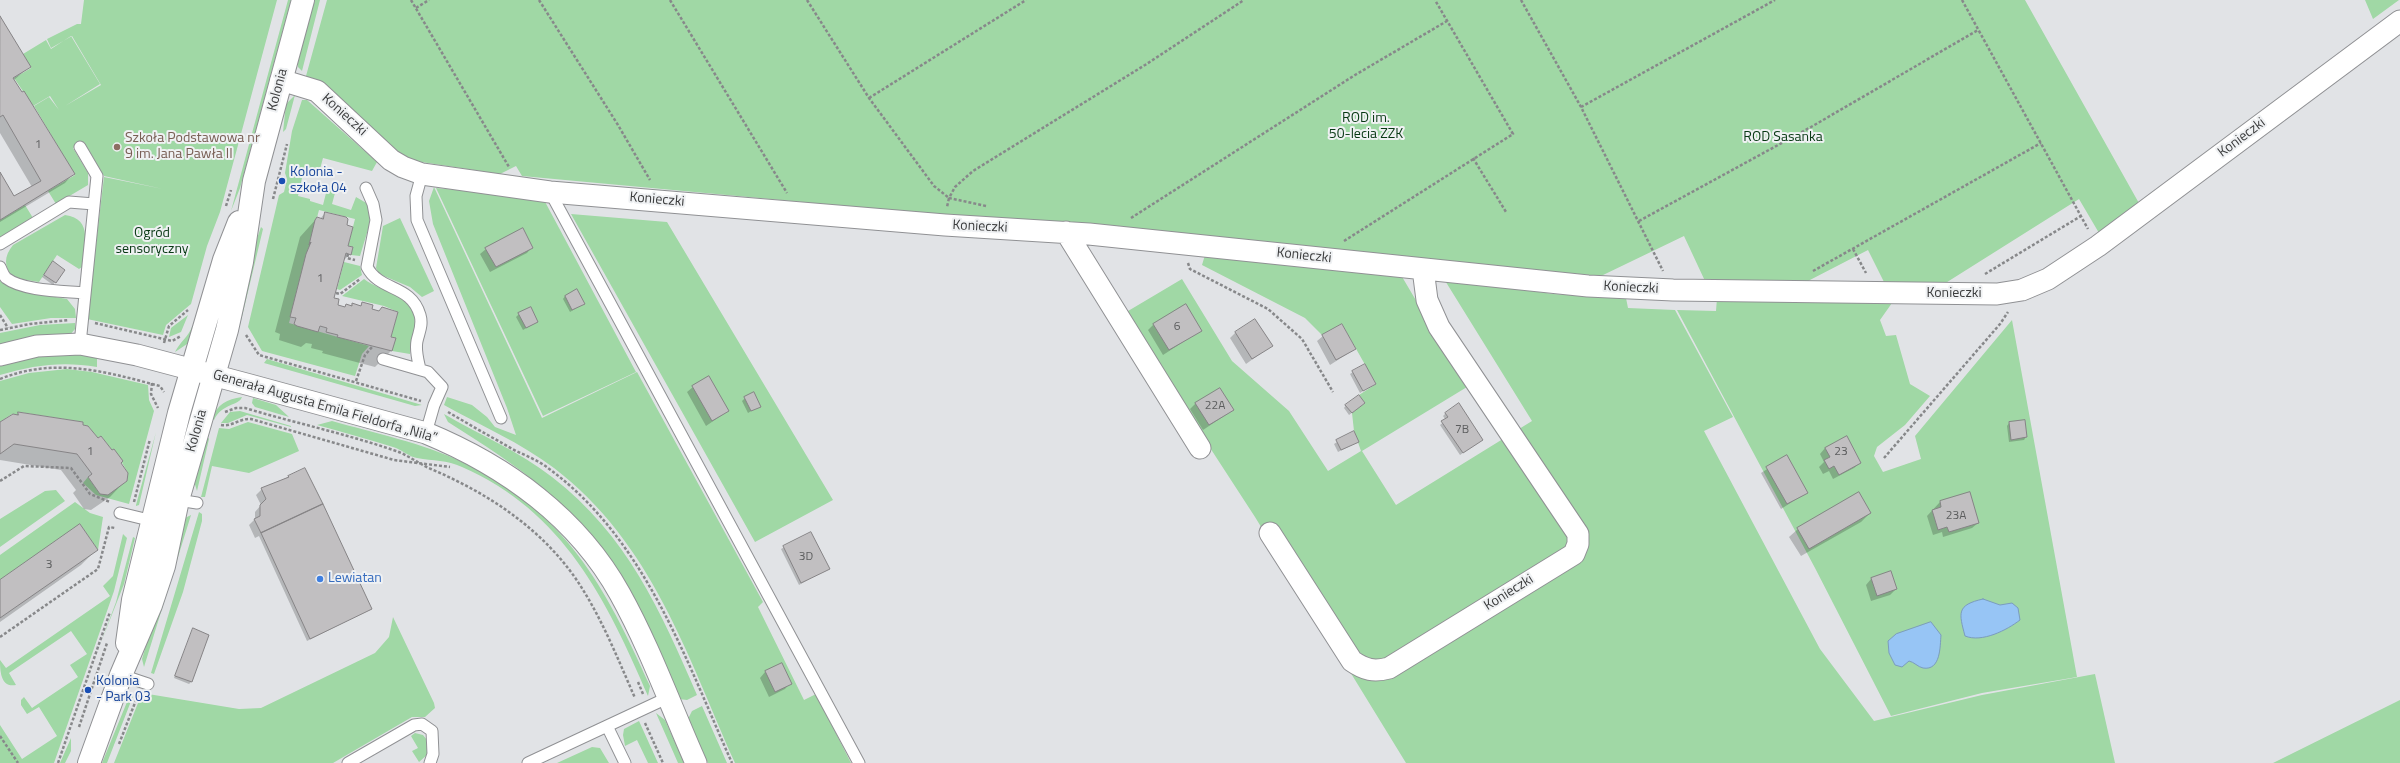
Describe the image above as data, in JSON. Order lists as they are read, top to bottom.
{
  "streets": {
    "street": ["Kolonia", "Konieczki", "Generała Augusta Emila Fieldorfa „Nila”"]
  },
  "crossings": [
    ["Kolonia", "Konieczki"],
    ["Kolonia", "Generała Augusta Emila Fieldorfa „Nila”"]
  ],
  "parks": ["ROD im. 50-lecia ZZK", "ROD Sasanka", "Ogród sensoryczny"],
  "places": [
    "Szkoła Podstawowa nr 9 im. Jana Pawła II",
    "Kolonia - szkoła 04",
    "Lewiatan",
    "Kolonia - Park 03"
  ],
  "house_numbers": [
    "1",
    "1",
    "6",
    "22A",
    "7B",
    "1",
    "23",
    "23A",
    "3D",
    "3"
  ]
}
